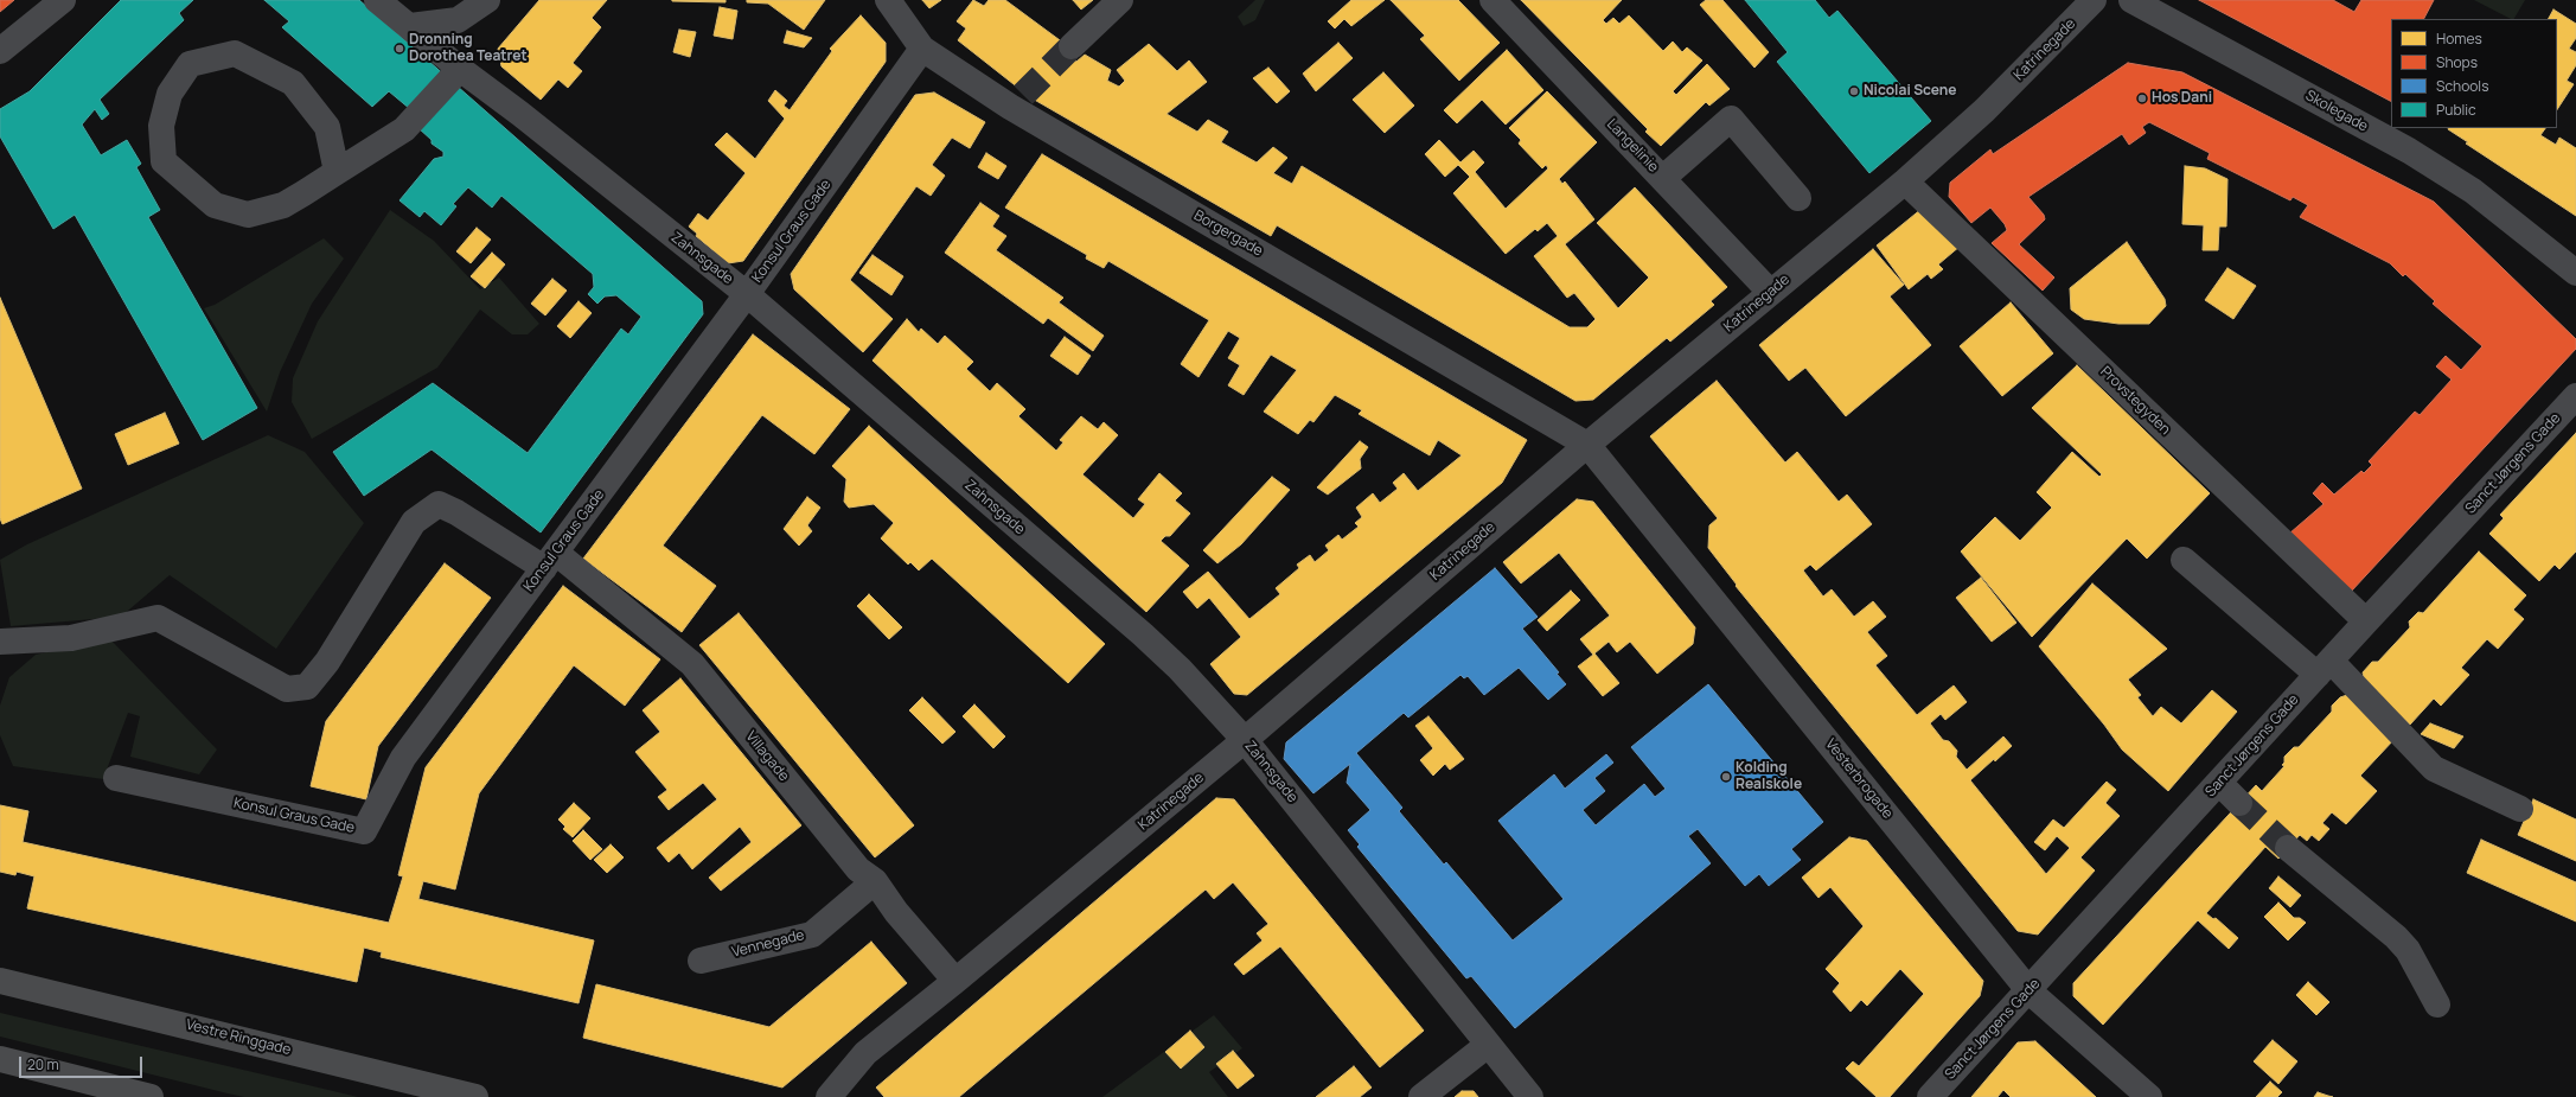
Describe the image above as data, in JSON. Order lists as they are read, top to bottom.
{
  "streets": {
    "main road": ["Vestre Ringgade"],
    "street": [
      "Katrinegade",
      "Skolegade",
      "Langelinie",
      "Konsul Graus Gade",
      "Borgergade",
      "Zahnsgade",
      "Provstegyden",
      "Sanct Jørgens Gade",
      "Villagade",
      "Vesterbrogade",
      "Vennegade"
    ]
  },
  "crossings": [
    ["Katrinegade", "Langelinie"],
    ["Katrinegade", "Borgergade"],
    ["Katrinegade", "Zahnsgade"],
    ["Katrinegade", "Provstegyden"],
    ["Katrinegade", "Villagade"],
    ["Katrinegade", "Vesterbrogade"],
    ["Konsul Graus Gade", "Borgergade"],
    ["Konsul Graus Gade", "Zahnsgade"],
    ["Konsul Graus Gade", "Villagade"],
    ["Borgergade", "Vesterbrogade"],
    ["Provstegyden", "Sanct Jørgens Gade"],
    ["Sanct Jørgens Gade", "Vesterbrogade"],
    ["Villagade", "Vennegade"]
  ],
  "places": [
    "Dronning Dorothea Teatret",
    "Nicolai Scene",
    "Hos Dani",
    "Kolding Realskole"
  ],
  "legend": [
    "Homes",
    "Shops",
    "Schools",
    "Public"
  ],
  "scale_bar": "20 m"
}
